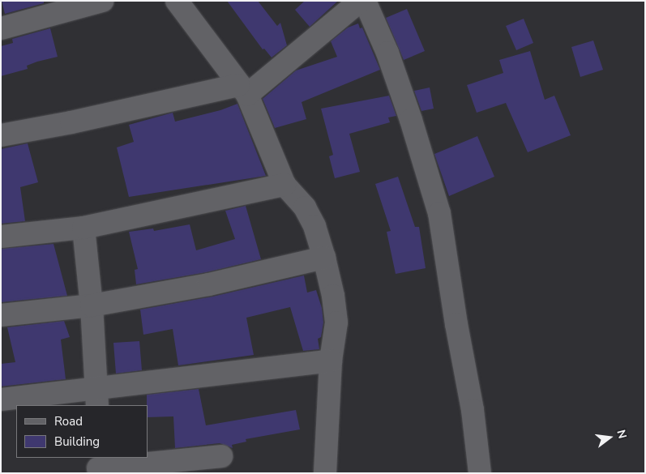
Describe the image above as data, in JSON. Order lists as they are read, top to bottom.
{
  "legend": ["Road", "Building"],
  "north": "right"
}
